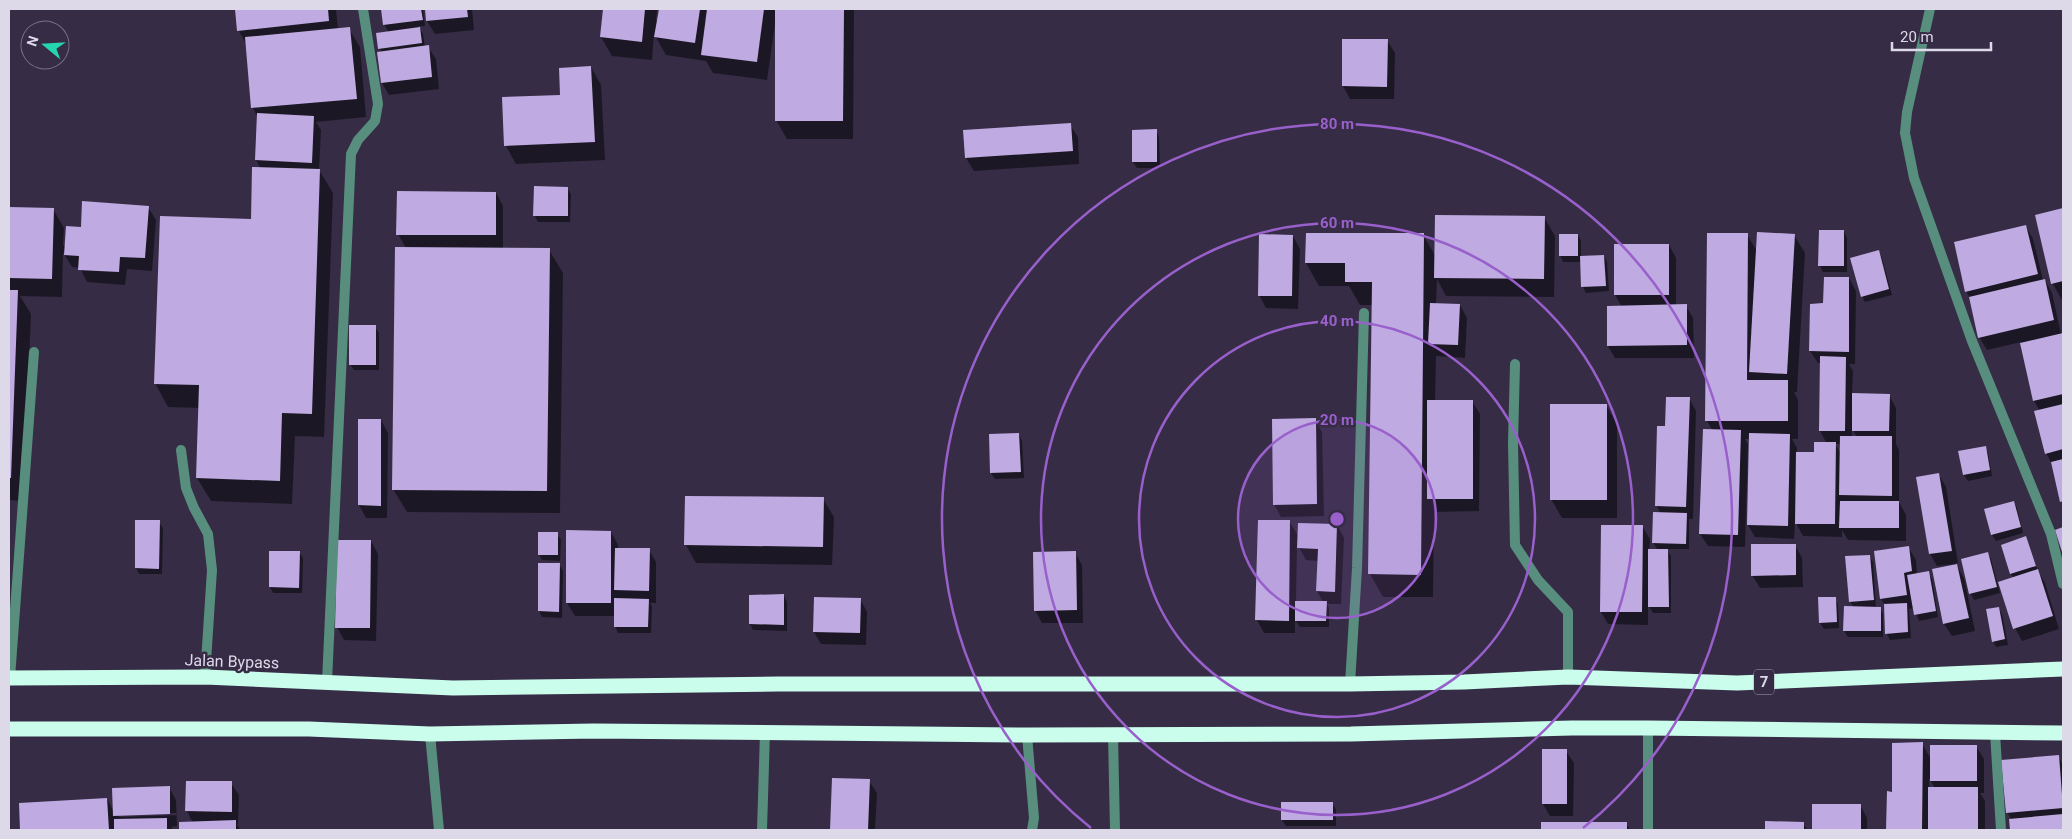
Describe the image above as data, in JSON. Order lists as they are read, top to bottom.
{
  "streets": {
    "highway": ["Jalan Bypass", "7"]
  },
  "crossings": [
    ["Jalan Bypass", "7"]
  ],
  "scale_bar": "20 m",
  "north": "left",
  "rings": [
    "80 m",
    "60 m",
    "40 m",
    "20 m"
  ]
}
